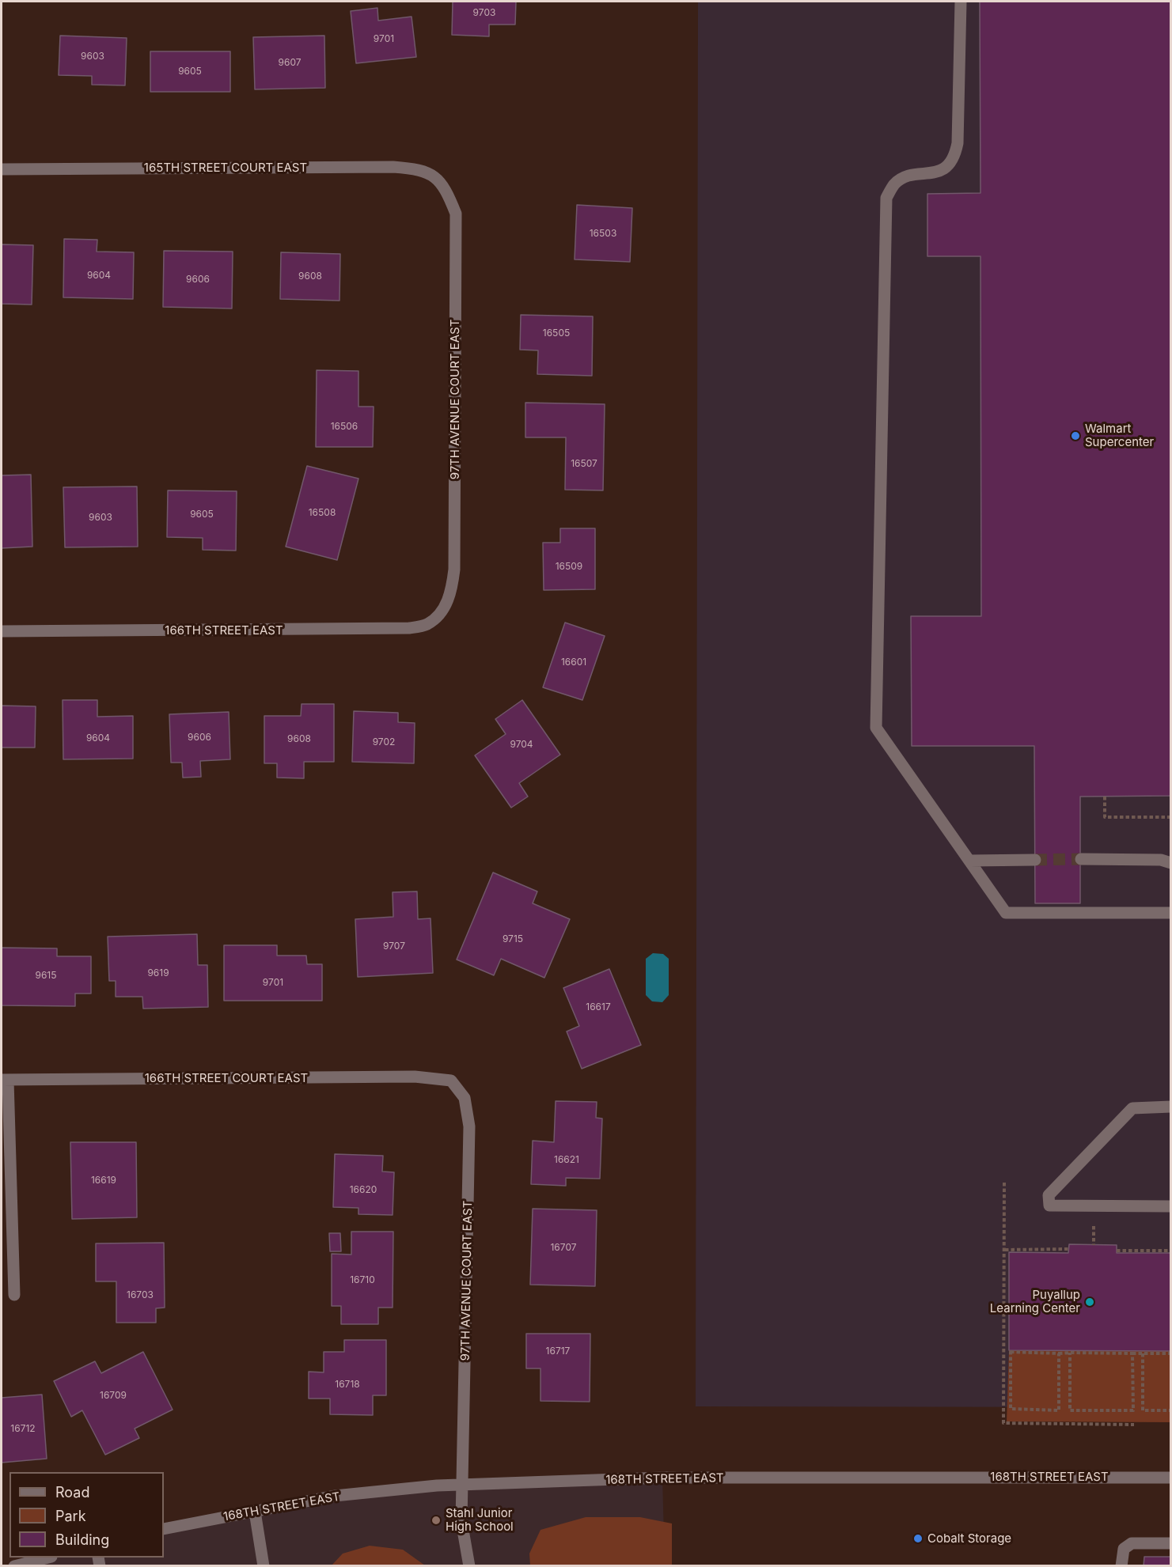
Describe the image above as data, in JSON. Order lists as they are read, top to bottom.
{
  "streets": {
    "street": [
      "165TH STREET COURT EAST",
      "97TH AVENUE COURT EAST",
      "166TH STREET EAST",
      "166TH STREET COURT EAST",
      "168TH STREET EAST"
    ]
  },
  "crossings": [
    ["165TH STREET COURT EAST", "97TH AVENUE COURT EAST"],
    ["97TH AVENUE COURT EAST", "166TH STREET EAST"],
    ["97TH AVENUE COURT EAST", "166TH STREET COURT EAST"],
    ["97TH AVENUE COURT EAST", "168TH STREET EAST"]
  ],
  "places": [
    "Walmart Supercenter",
    "Puyallup Learning Center",
    "Stahl Junior High School",
    "Cobalt Storage"
  ],
  "house_numbers": [
    "9703",
    "9701",
    "9603",
    "9607",
    "9605",
    "16503",
    "9604",
    "9608",
    "9606",
    "16505",
    "16506",
    "16507",
    "16508",
    "9605",
    "9603",
    "16509",
    "16601",
    "9606",
    "9604",
    "9608",
    "9702",
    "9704",
    "9715",
    "9707",
    "9619",
    "9615",
    "9701",
    "16617",
    "16621",
    "16619",
    "16620",
    "16707",
    "16710",
    "16703",
    "16717",
    "16718",
    "16709",
    "16712"
  ],
  "legend": ["Road", "Park", "Building"]
}
